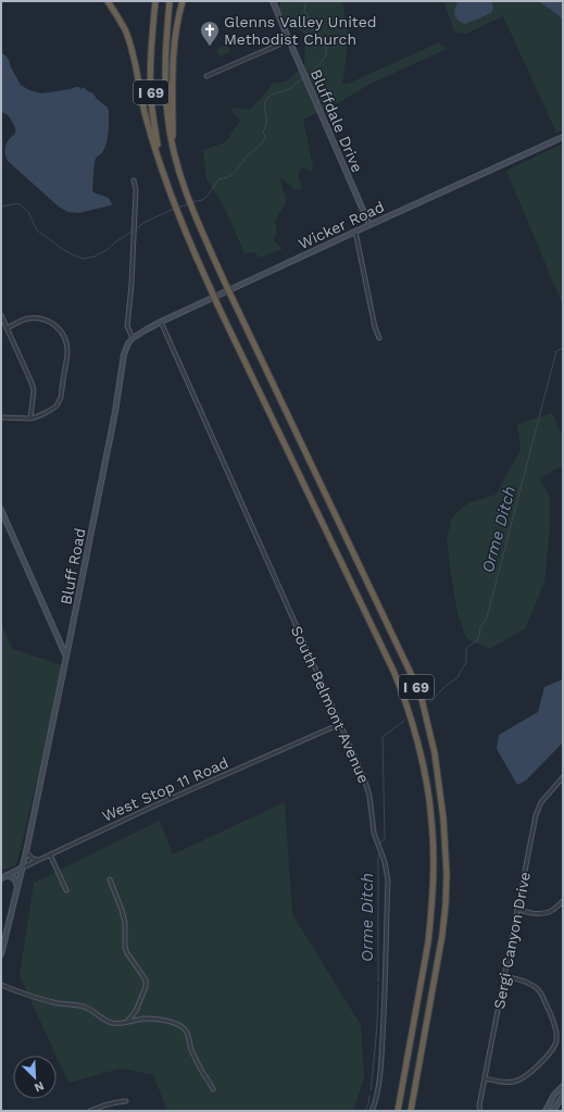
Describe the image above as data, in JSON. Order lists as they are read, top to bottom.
{
  "streets": {
    "highway": ["I 69"],
    "street": [
      "Bluffdale Drive",
      "Wicker Road",
      "Bluff Road",
      "South Belmont Avenue",
      "West Stop 11 Road",
      "Sergi Canyon Drive"
    ]
  },
  "crossings": [
    ["Bluffdale Drive", "Wicker Road"],
    ["Wicker Road", "Bluff Road"],
    ["Wicker Road", "South Belmont Avenue"],
    ["Bluff Road", "West Stop 11 Road"],
    ["South Belmont Avenue", "West Stop 11 Road"]
  ],
  "water": ["Orme Ditch"],
  "places": {
    "church": ["Glenns Valley United Methodist Church"]
  },
  "north": "bottom right"
}
